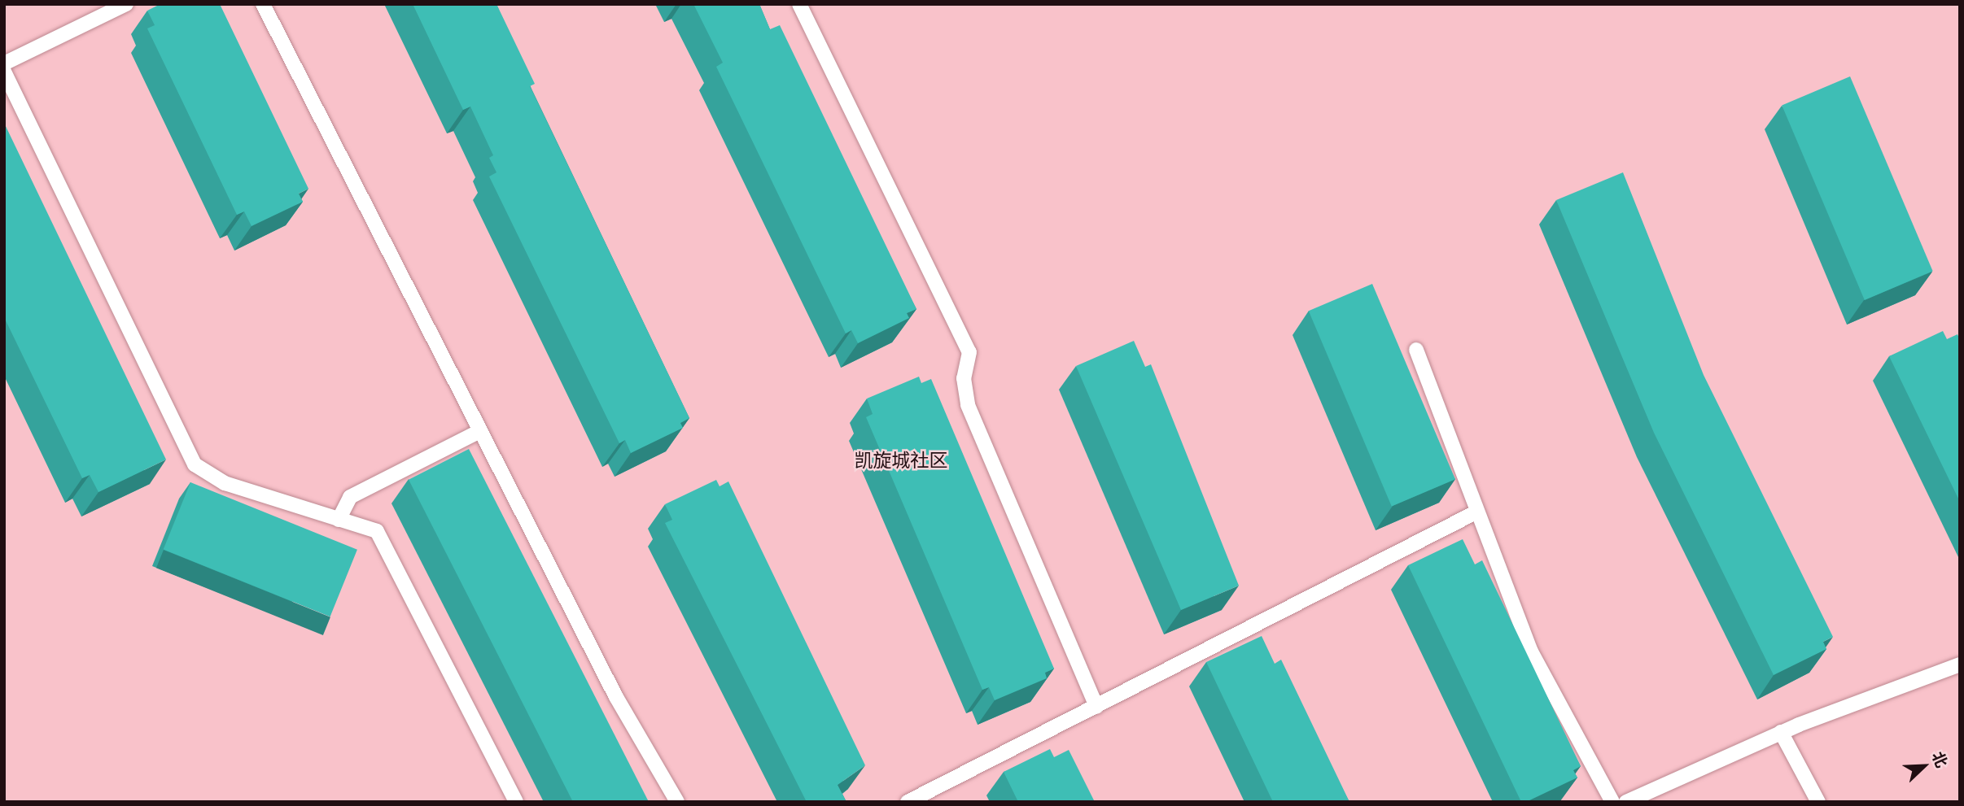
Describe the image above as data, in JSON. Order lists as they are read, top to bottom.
{
  "districts": ["凯旋城社区"],
  "north": "top right"
}
